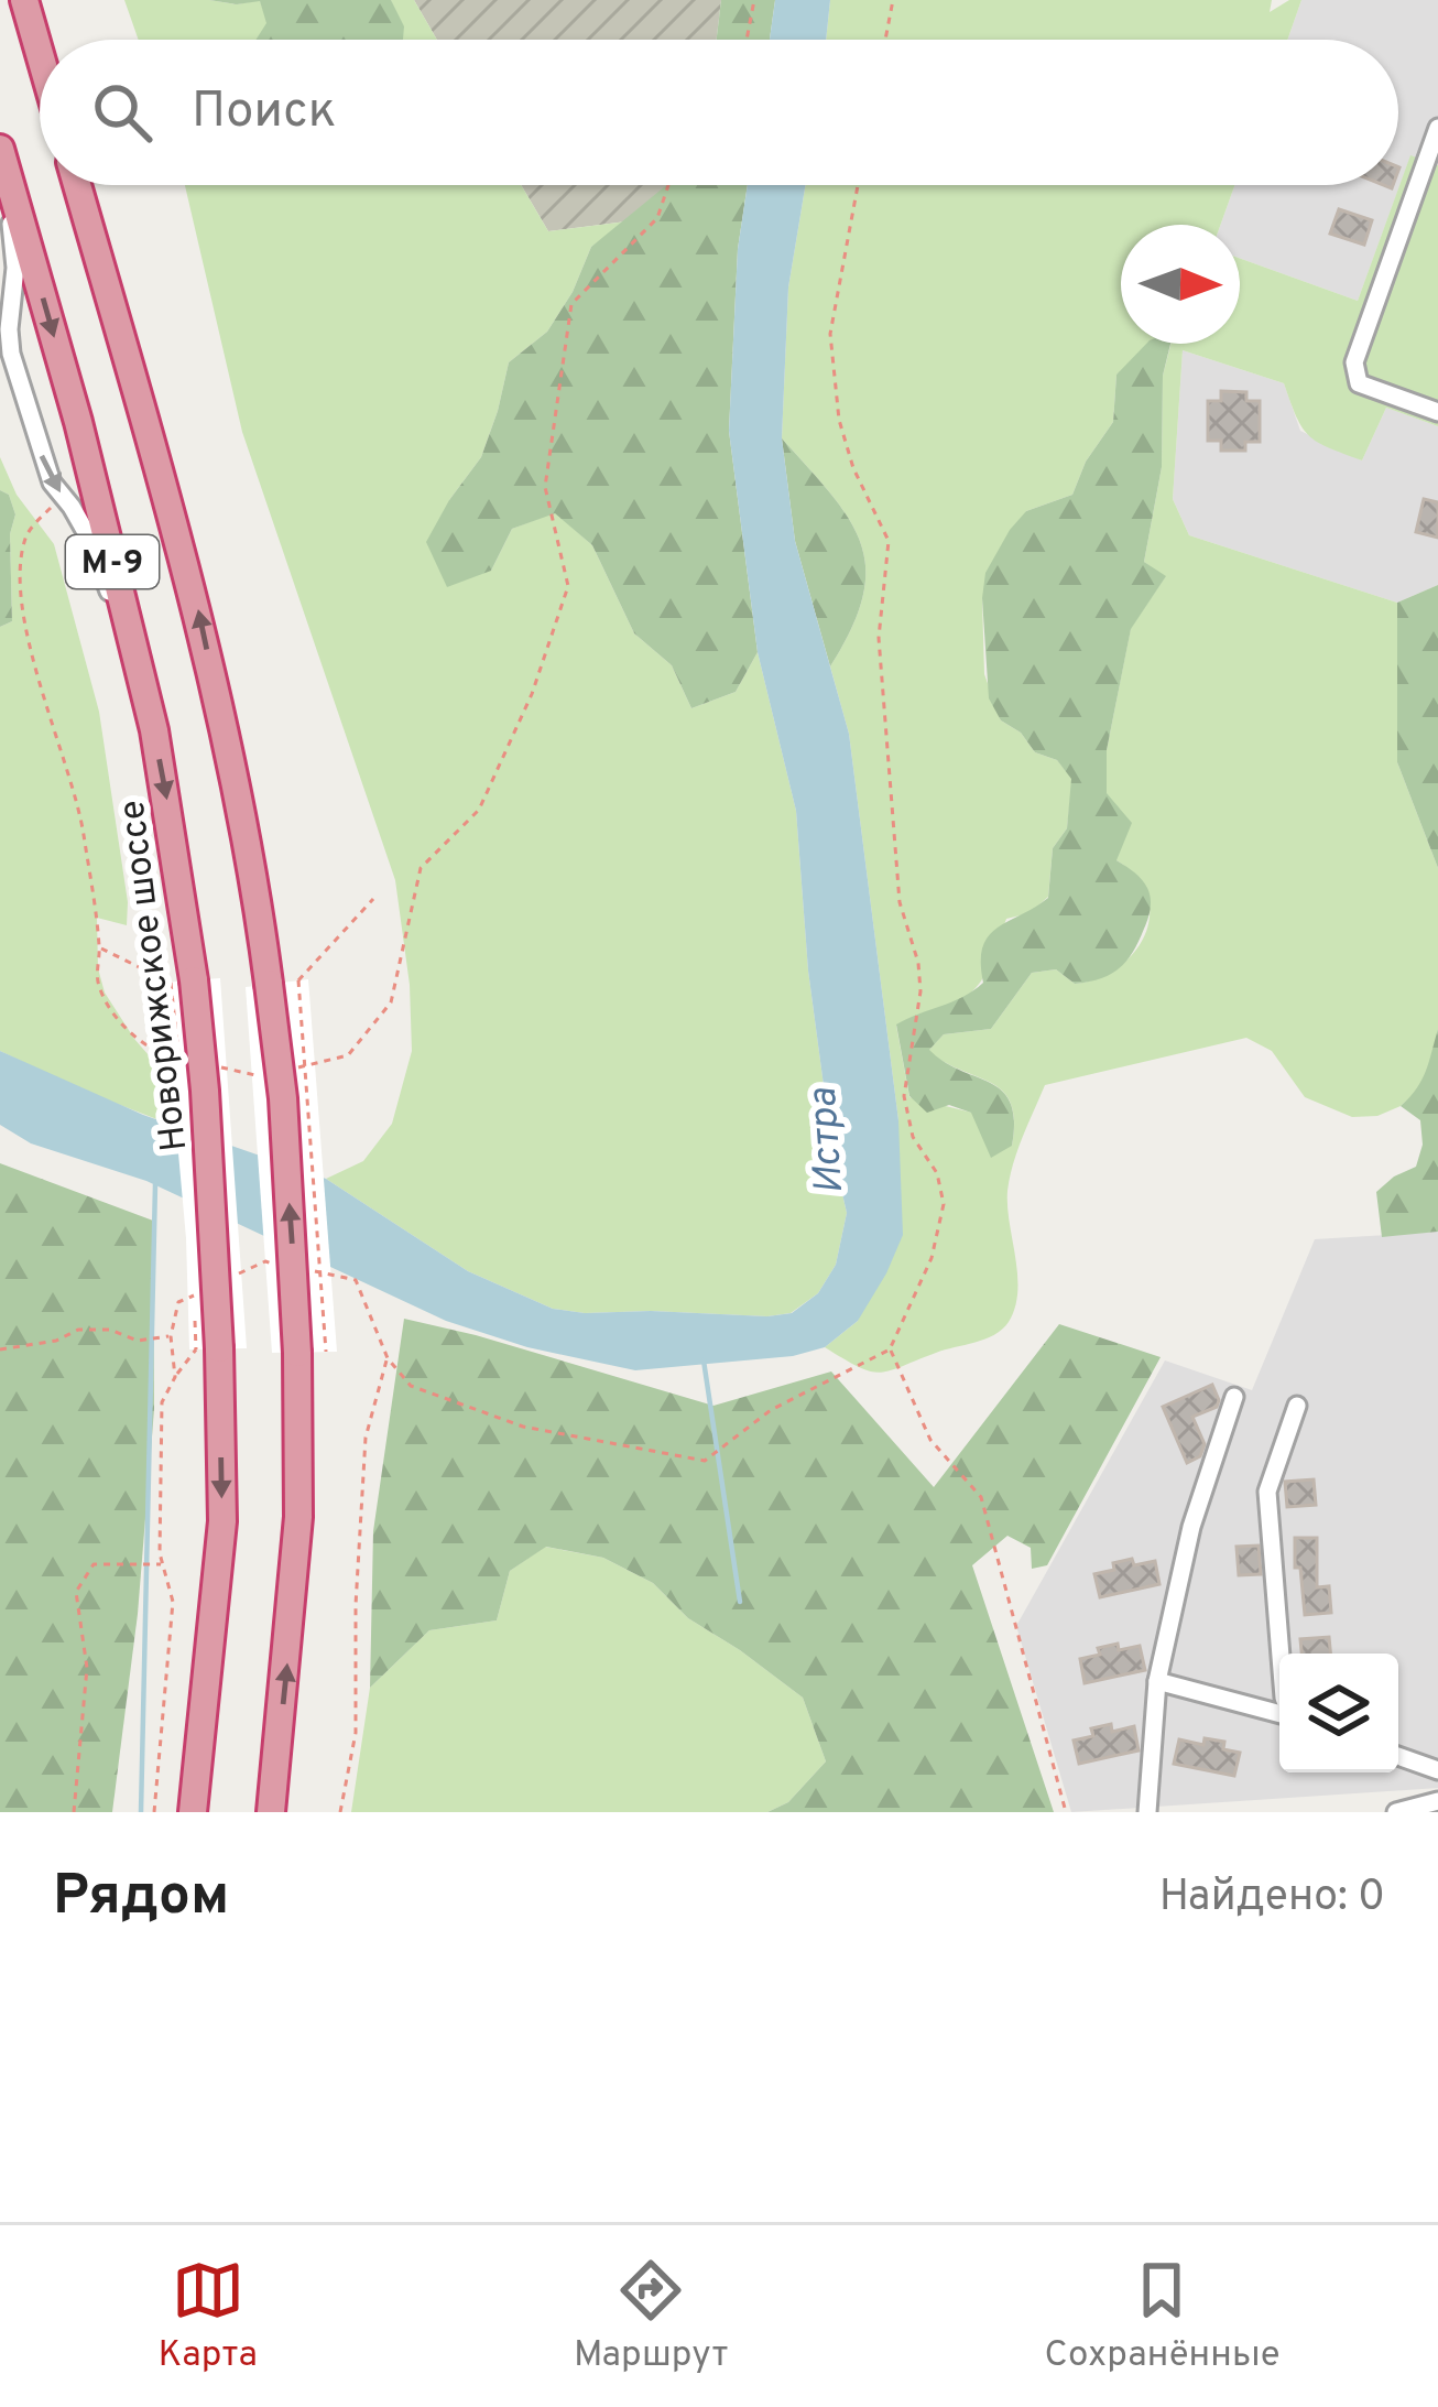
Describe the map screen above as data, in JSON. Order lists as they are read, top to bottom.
{
  "streets": {
    "highway": ["М-9", "Новорижское шоссе"]
  },
  "water": ["Истра"],
  "north": "right",
  "page": {
    "search": "Поиск",
    "heading": ["Рядом", "Найдено: 0"],
    "nav": ["Карта", "Маршрут", "Сохранённые"]
  }
}
